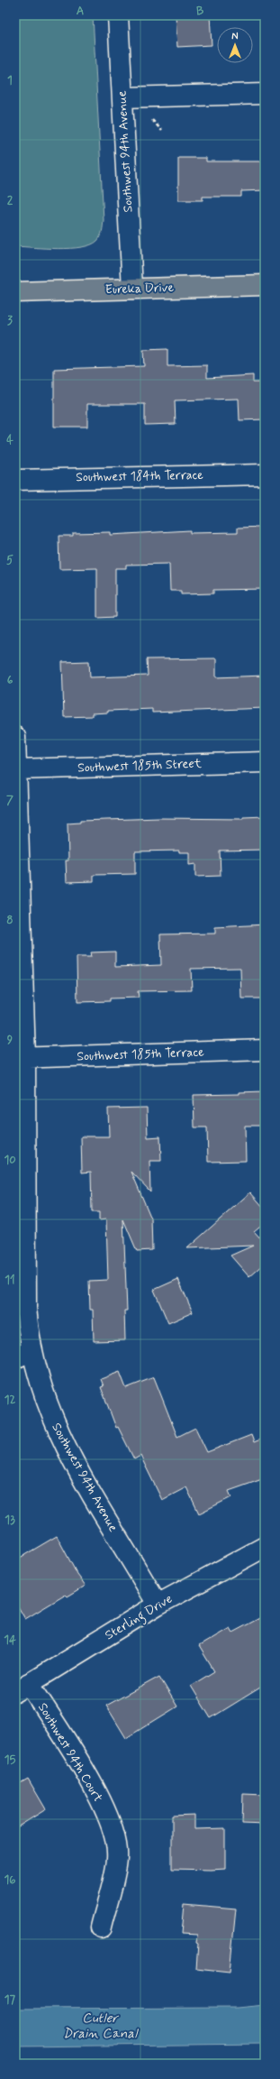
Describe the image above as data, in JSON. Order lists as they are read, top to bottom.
{
  "streets": {
    "main road": ["Eureka Drive"],
    "street": [
      "Southwest 94th Avenue",
      "Southwest 184th Terrace",
      "Southwest 185th Street",
      "Southwest 185th Terrace",
      "Sterling Drive",
      "Southwest 94th Court"
    ]
  },
  "crossings": [
    ["Southwest 94th Avenue", "Eureka Drive"],
    ["Southwest 94th Avenue", "Southwest 185th Street"],
    ["Southwest 94th Avenue", "Southwest 185th Terrace"],
    ["Southwest 94th Avenue", "Sterling Drive"],
    ["Sterling Drive", "Southwest 94th Court"]
  ],
  "water": ["Cutler Drain Canal"],
  "north": "top",
  "grid": {
    "columns": ["A", "B"],
    "rows": [
      "1",
      "2",
      "3",
      "4",
      "5",
      "6",
      "7",
      "8",
      "9",
      "10",
      "11",
      "12",
      "13",
      "14",
      "15",
      "16",
      "17"
    ]
  }
}
